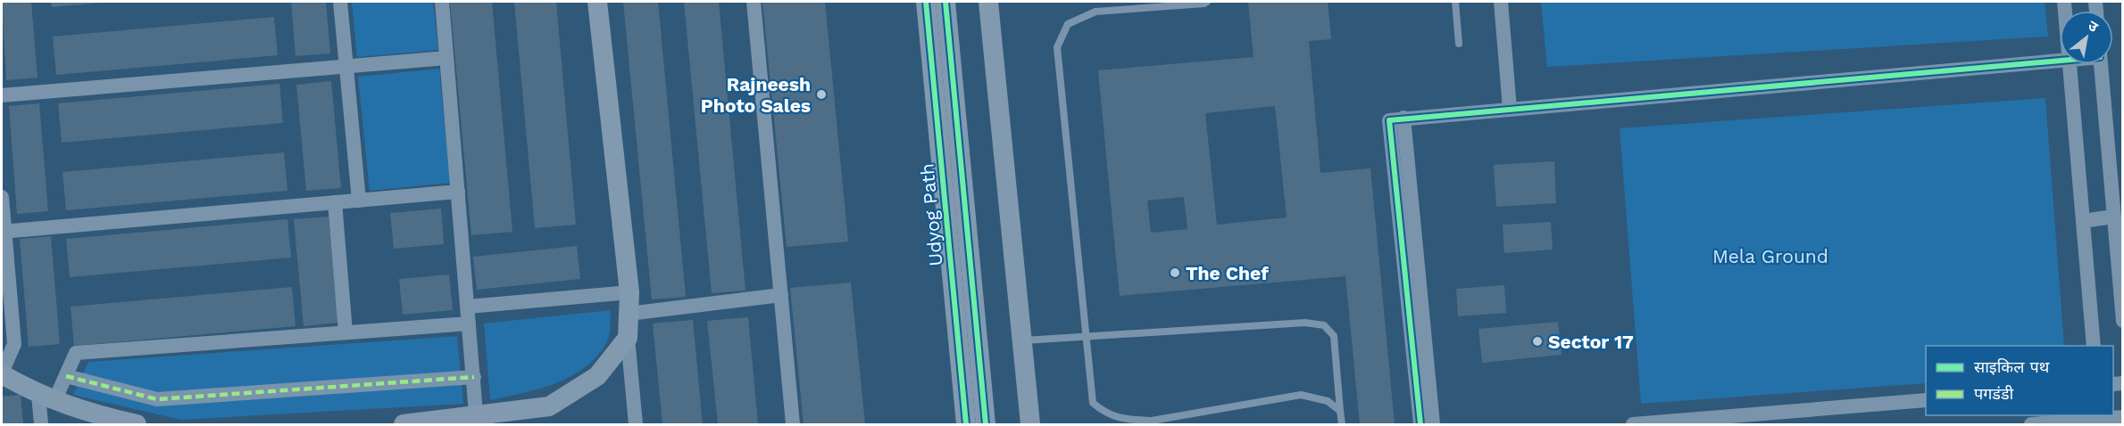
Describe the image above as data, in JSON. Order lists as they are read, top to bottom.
{
  "streets": {
    "street": ["Udyog Path"]
  },
  "parks": ["Mela Ground"],
  "places": ["Rajneesh Photo Sales", "The Chef", "Sector 17"],
  "legend": ["साइकिल पथ", "पगडंडी"],
  "north": "top right"
}
